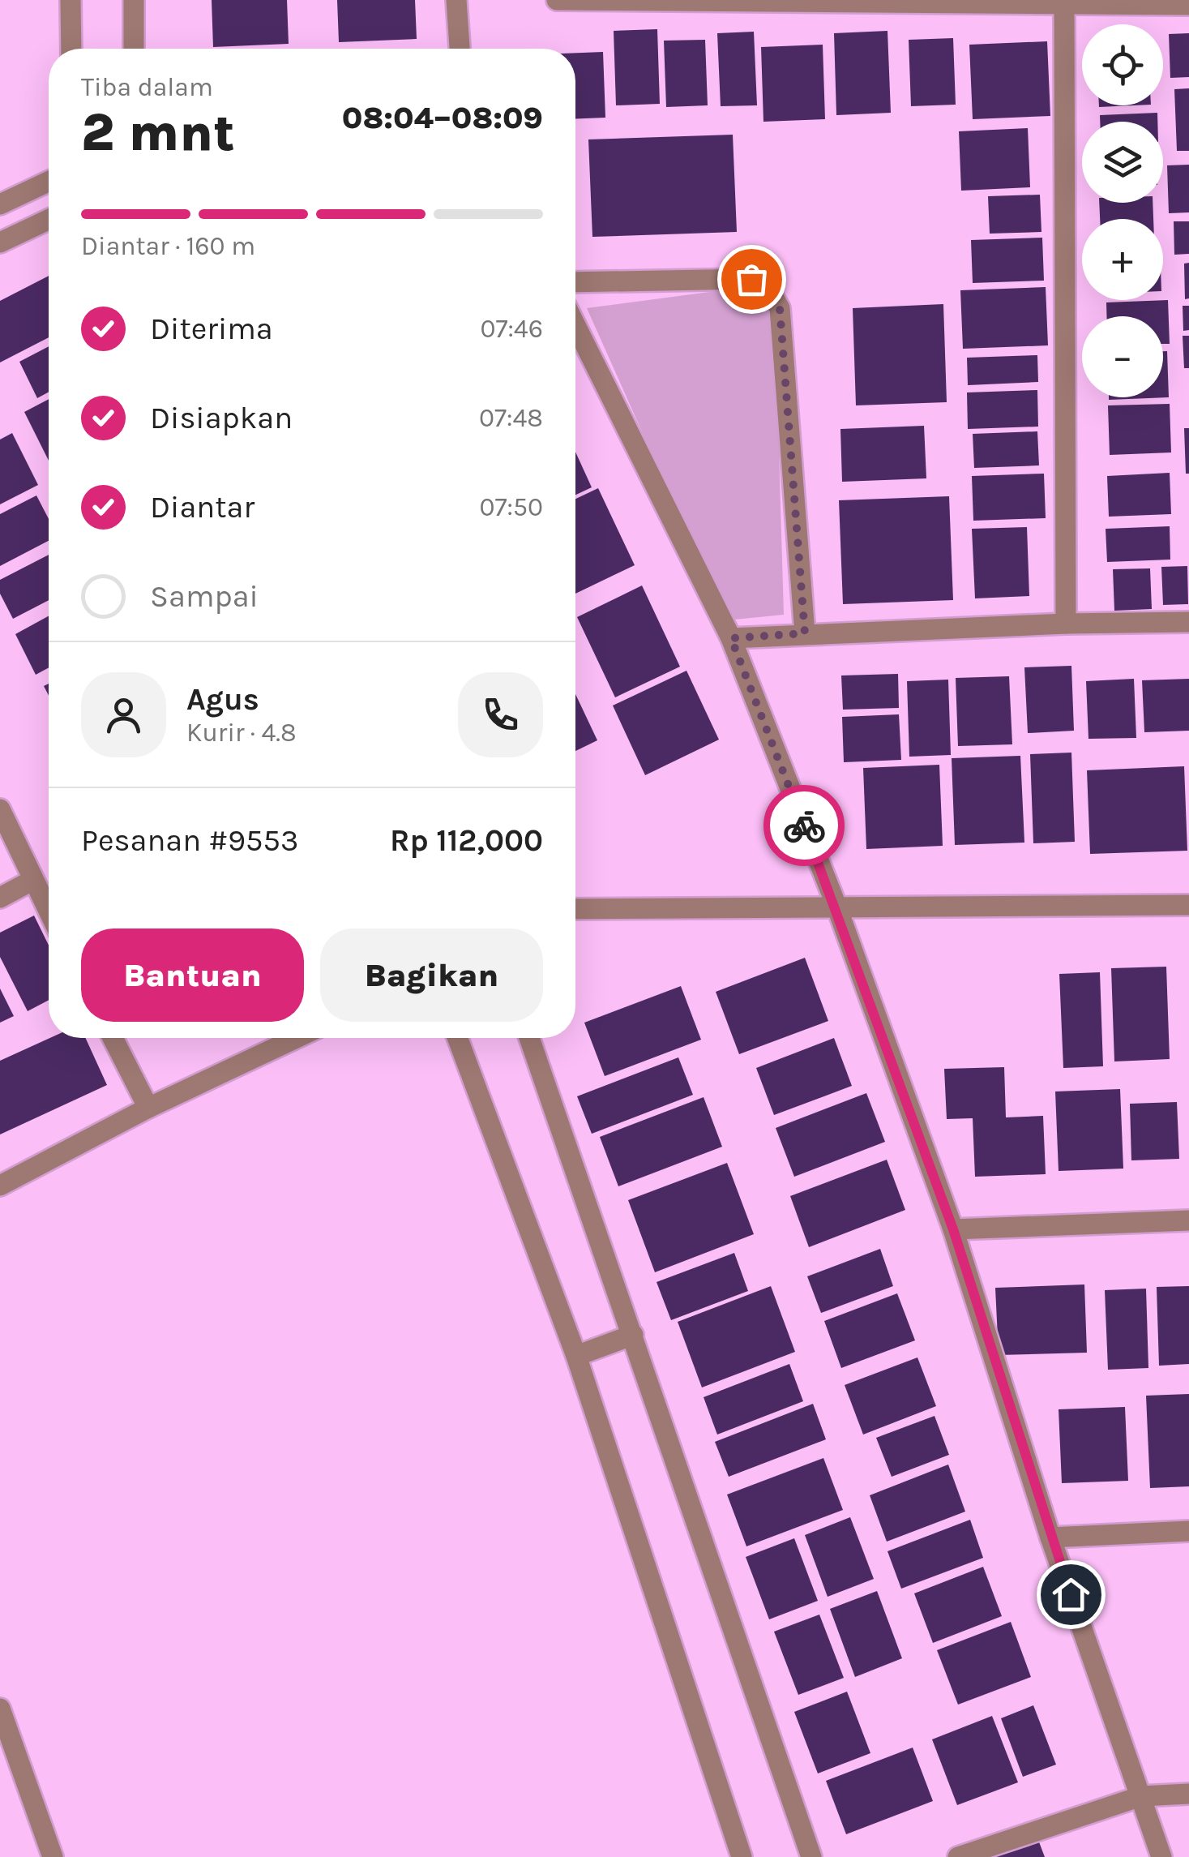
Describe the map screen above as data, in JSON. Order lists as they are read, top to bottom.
{
  "page": {
    "map_buttons": ["+", "−"],
    "heading": ["2 mnt", "Tiba dalam", "08:04–08:09"],
    "panel": [
      "Agus",
      "Kurir · 4.8",
      "Pesanan #9553",
      "Rp 112,000"
    ],
    "bar": "Diantar · 160 m",
    "list": [
      ["Diterima", "07:46"],
      ["Disiapkan", "07:48"],
      ["Diantar", "07:50"],
      "Sampai"
    ],
    "buttons": ["Bantuan", "Bagikan"]
  }
}
